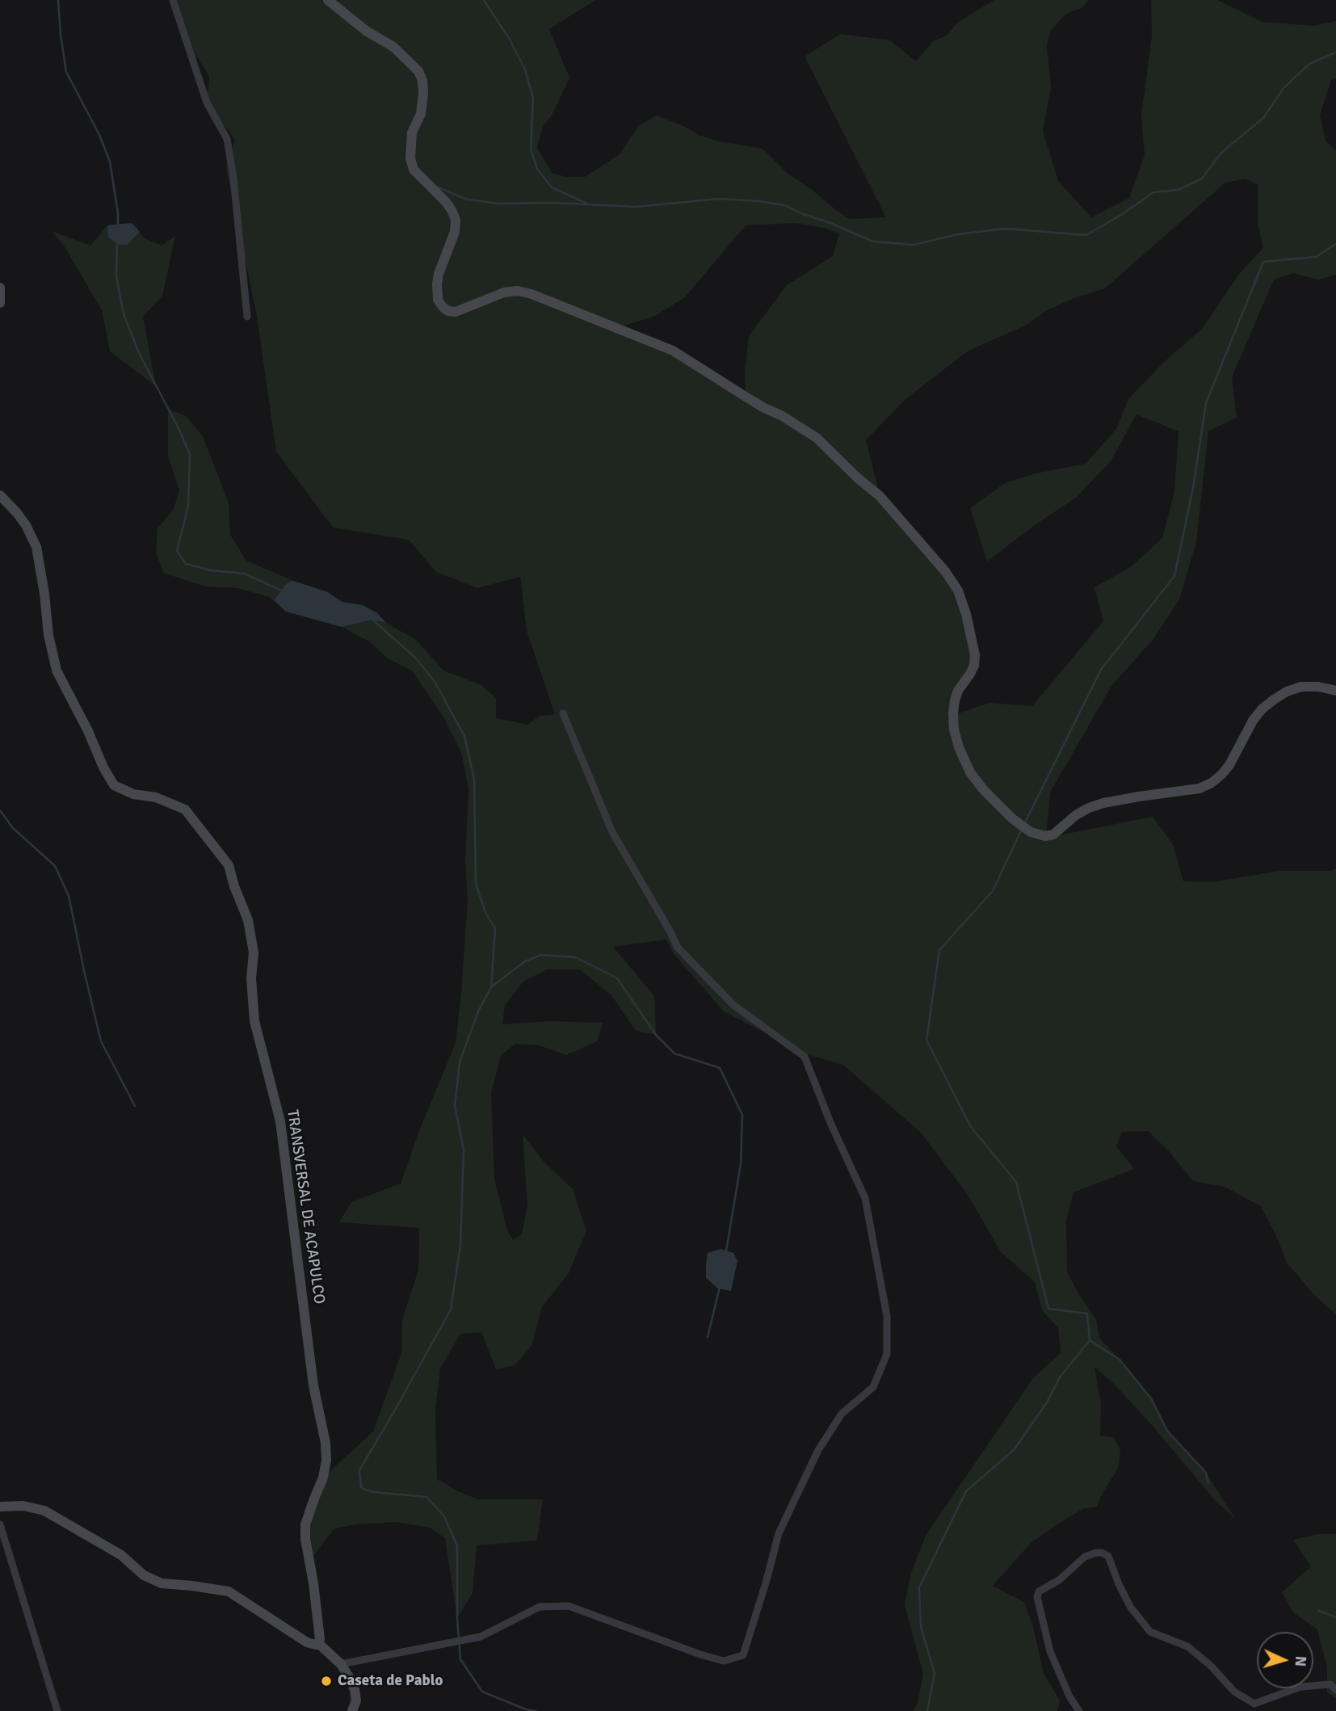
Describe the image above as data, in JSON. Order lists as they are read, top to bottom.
{
  "streets": {
    "street": ["TRANSVERSAL DE ACAPULCO"]
  },
  "places": ["Caseta de Pablo"],
  "north": "right"
}
